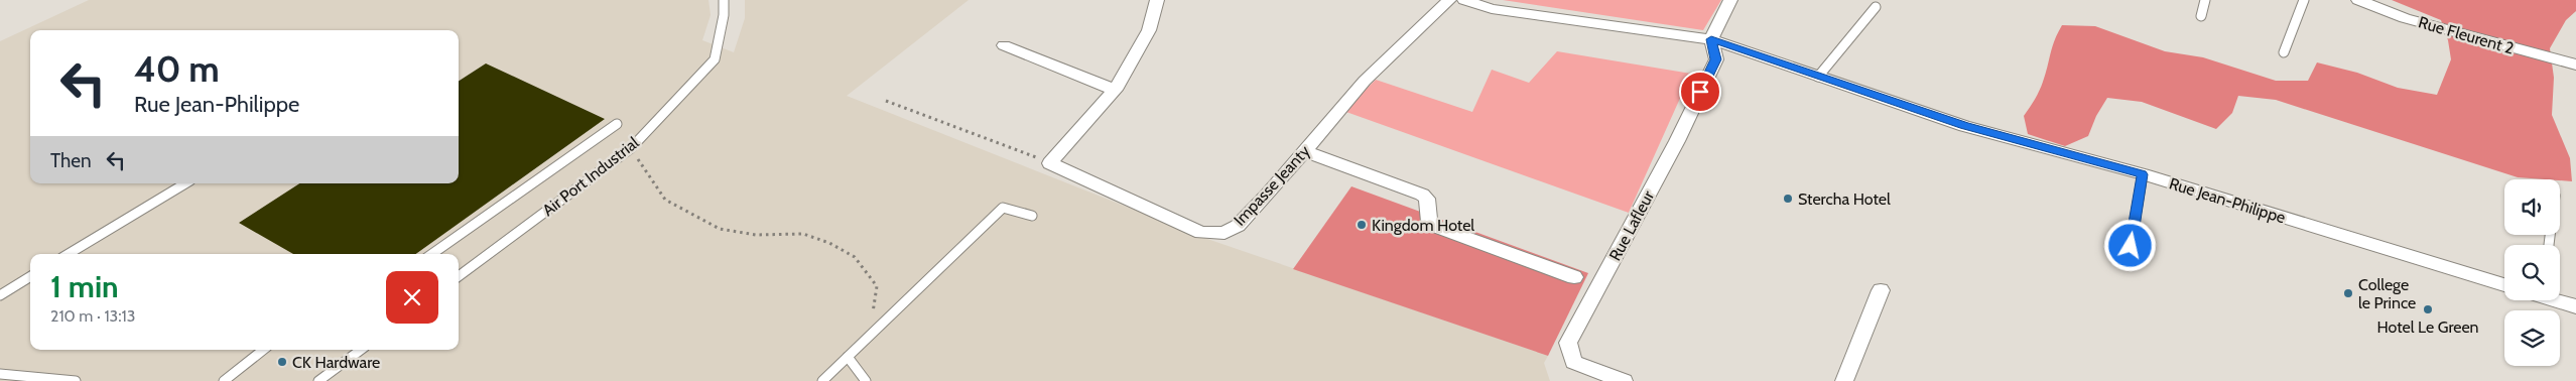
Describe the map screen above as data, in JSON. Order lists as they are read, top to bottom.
{
  "streets": {
    "street": [
      "Rue Fleurent 2",
      "Impasse Jeanty",
      "Rue Jean-Philippe",
      "Rue Lafleur"
    ],
    "lane": ["Air Port Industrial"]
  },
  "crossings": [
    ["Rue Jean-Philippe", "Rue Lafleur"]
  ],
  "places": [
    "Stercha Hotel",
    "Kingdom Hotel",
    "College le Prince",
    "Hotel Le Green",
    "CK Hardware"
  ],
  "page": {
    "turn": ["40 m", "Rue Jean-Philippe"],
    "then": "Then",
    "heading": ["1 min", "210 m · 13:13"]
  }
}
